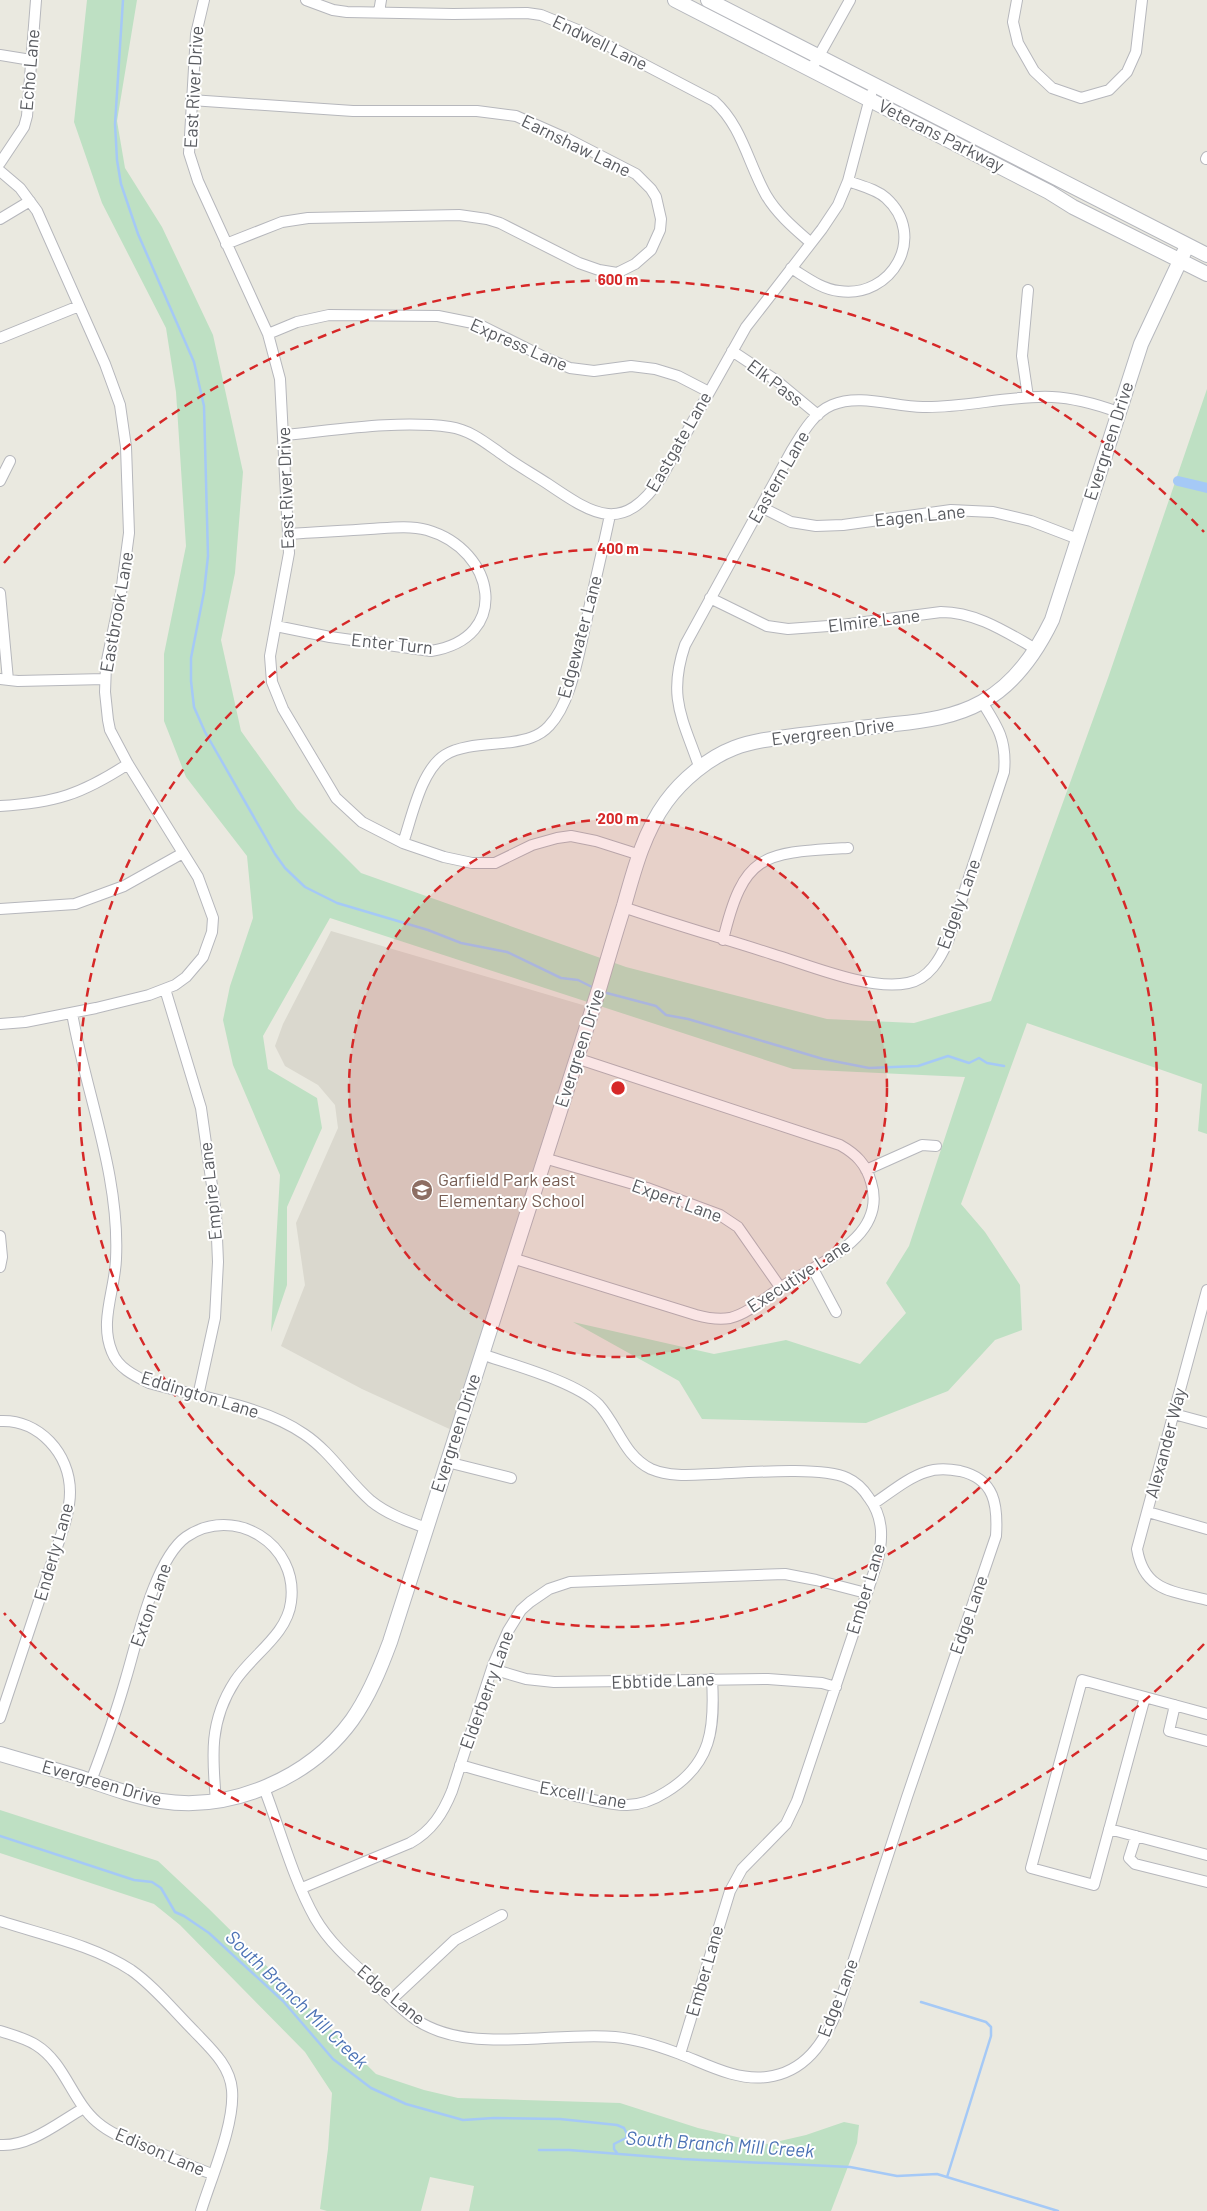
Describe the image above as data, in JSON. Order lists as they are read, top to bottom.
{
  "streets": {
    "street": [
      "Endwell Lane",
      "Echo Lane",
      "East River Drive",
      "Veterans Parkway",
      "Earnshaw Lane",
      "Express Lane",
      "Elk Pass",
      "Evergreen Drive",
      "Eastgate Lane",
      "Eastern Lane",
      "Eagen Lane",
      "Eastbrook Lane",
      "Elmire Lane",
      "Edgewater Lane",
      "Enter Turn",
      "Edgely Lane",
      "Empire Lane",
      "Expert Lane",
      "Executive Lane",
      "Eddington Lane",
      "Alexander Way",
      "Enderly Lane",
      "Ember Lane",
      "Exton Lane",
      "Edge Lane",
      "Ebbtide Lane",
      "Elderberry Lane",
      "Excell Lane",
      "Edison Lane"
    ]
  },
  "crossings": [
    ["Endwell Lane", "Eastgate Lane"],
    ["East River Drive", "Earnshaw Lane"],
    ["East River Drive", "Express Lane"],
    ["East River Drive", "Evergreen Drive"],
    ["East River Drive", "Edgewater Lane"],
    ["East River Drive", "Enter Turn"],
    ["Veterans Parkway", "Evergreen Drive"],
    ["Veterans Parkway", "Eastgate Lane"],
    ["Express Lane", "Eastgate Lane"],
    ["Elk Pass", "Eastgate Lane"],
    ["Elk Pass", "Eastern Lane"],
    ["Evergreen Drive", "Eastern Lane"],
    ["Evergreen Drive", "Eagen Lane"],
    ["Evergreen Drive", "Elmire Lane"],
    ["Evergreen Drive", "Edgely Lane"],
    ["Evergreen Drive", "Expert Lane"],
    ["Evergreen Drive", "Executive Lane"],
    ["Evergreen Drive", "Eddington Lane"],
    ["Evergreen Drive", "Ember Lane"],
    ["Evergreen Drive", "Exton Lane"],
    ["Evergreen Drive", "Edge Lane"],
    ["Eastgate Lane", "Edgewater Lane"],
    ["Eastern Lane", "Eagen Lane"],
    ["Eastern Lane", "Elmire Lane"],
    ["Eastbrook Lane", "Empire Lane"],
    ["Eastbrook Lane", "Eddington Lane"],
    ["Empire Lane", "Eddington Lane"],
    ["Expert Lane", "Executive Lane"],
    ["Ember Lane", "Edge Lane"],
    ["Ember Lane", "Ebbtide Lane"],
    ["Ember Lane", "Elderberry Lane"],
    ["Edge Lane", "Elderberry Lane"],
    ["Ebbtide Lane", "Elderberry Lane"],
    ["Ebbtide Lane", "Excell Lane"],
    ["Elderberry Lane", "Excell Lane"]
  ],
  "water": ["South Branch Mill Creek"],
  "places": {
    "school or university": ["Garfield Park east Elementary School"]
  },
  "rings": ["600 m", "400 m", "200 m"]
}
